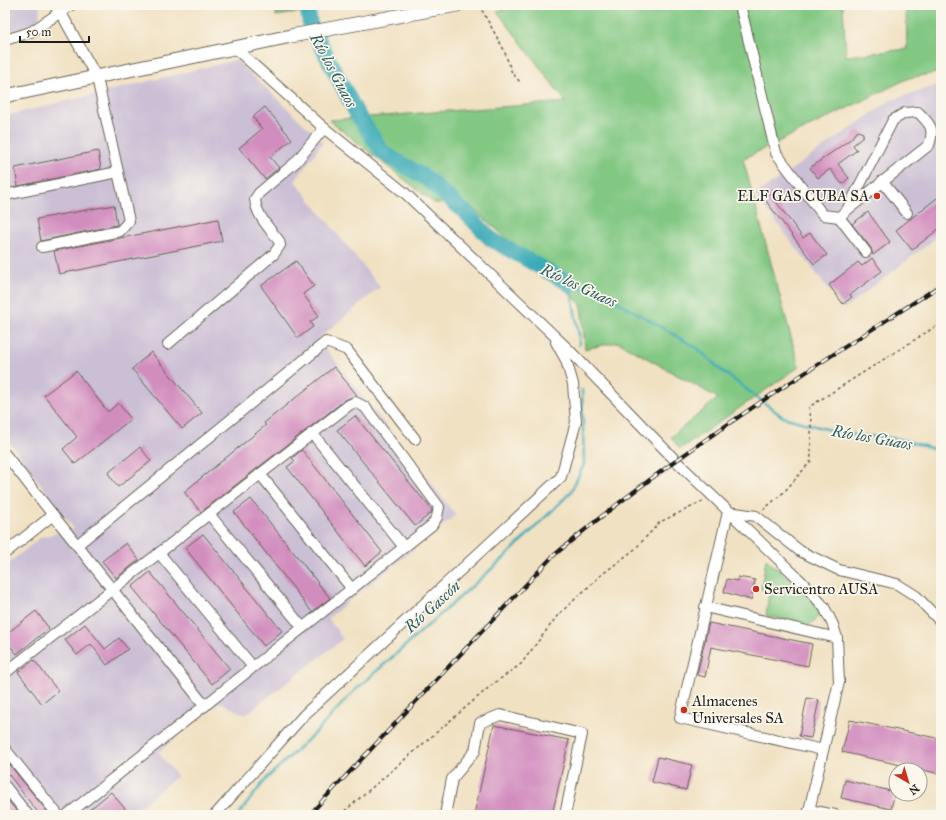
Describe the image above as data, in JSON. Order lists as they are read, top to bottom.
{
  "water": ["Río los Guaos", "Río Gascón"],
  "places": ["ELF GAS CUBA SA", "Servicentro AUSA", "Almacenes Universales SA"],
  "scale_bar": "50 m",
  "north": "bottom right"
}
